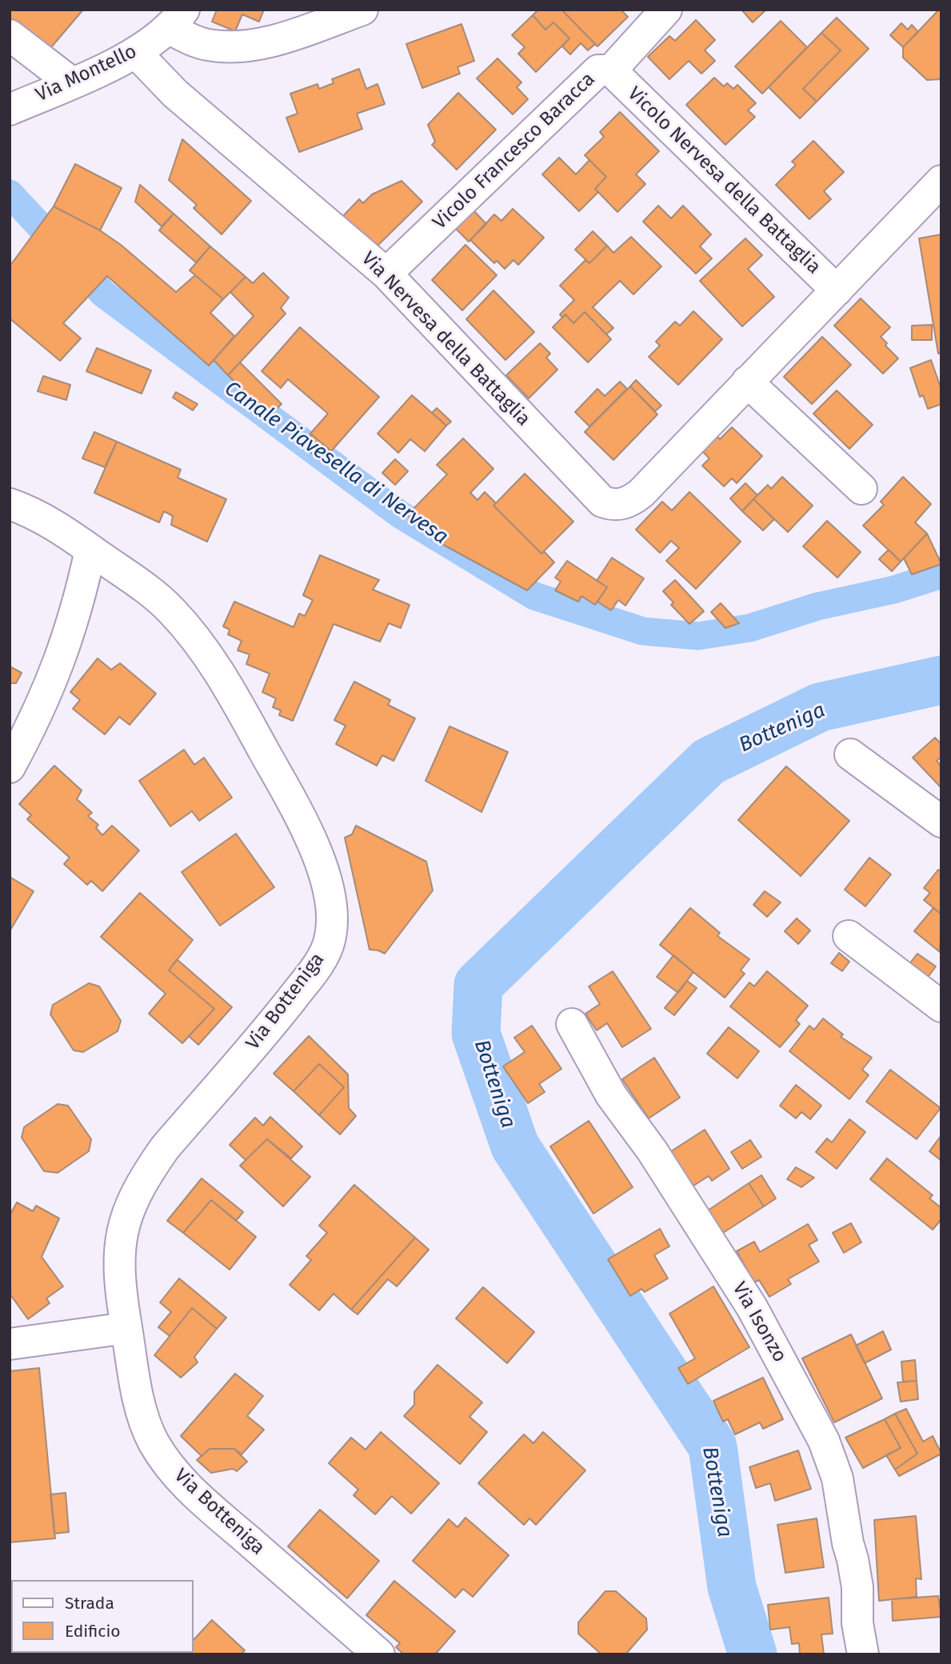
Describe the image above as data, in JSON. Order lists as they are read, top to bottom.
{
  "streets": {
    "street": [
      "Via Montello",
      "Vicolo Francesco Baracca",
      "Vicolo Nervesa della Battaglia",
      "Via Nervesa della Battaglia",
      "Via Botteniga",
      "Via Isonzo"
    ]
  },
  "crossings": [
    ["Via Montello", "Via Nervesa della Battaglia"],
    ["Vicolo Francesco Baracca", "Vicolo Nervesa della Battaglia"],
    ["Vicolo Francesco Baracca", "Via Nervesa della Battaglia"],
    ["Vicolo Nervesa della Battaglia", "Via Nervesa della Battaglia"]
  ],
  "water": ["Canale Piavesella di Nervesa", "Botteniga"],
  "legend": ["Strada", "Edificio"]
}
